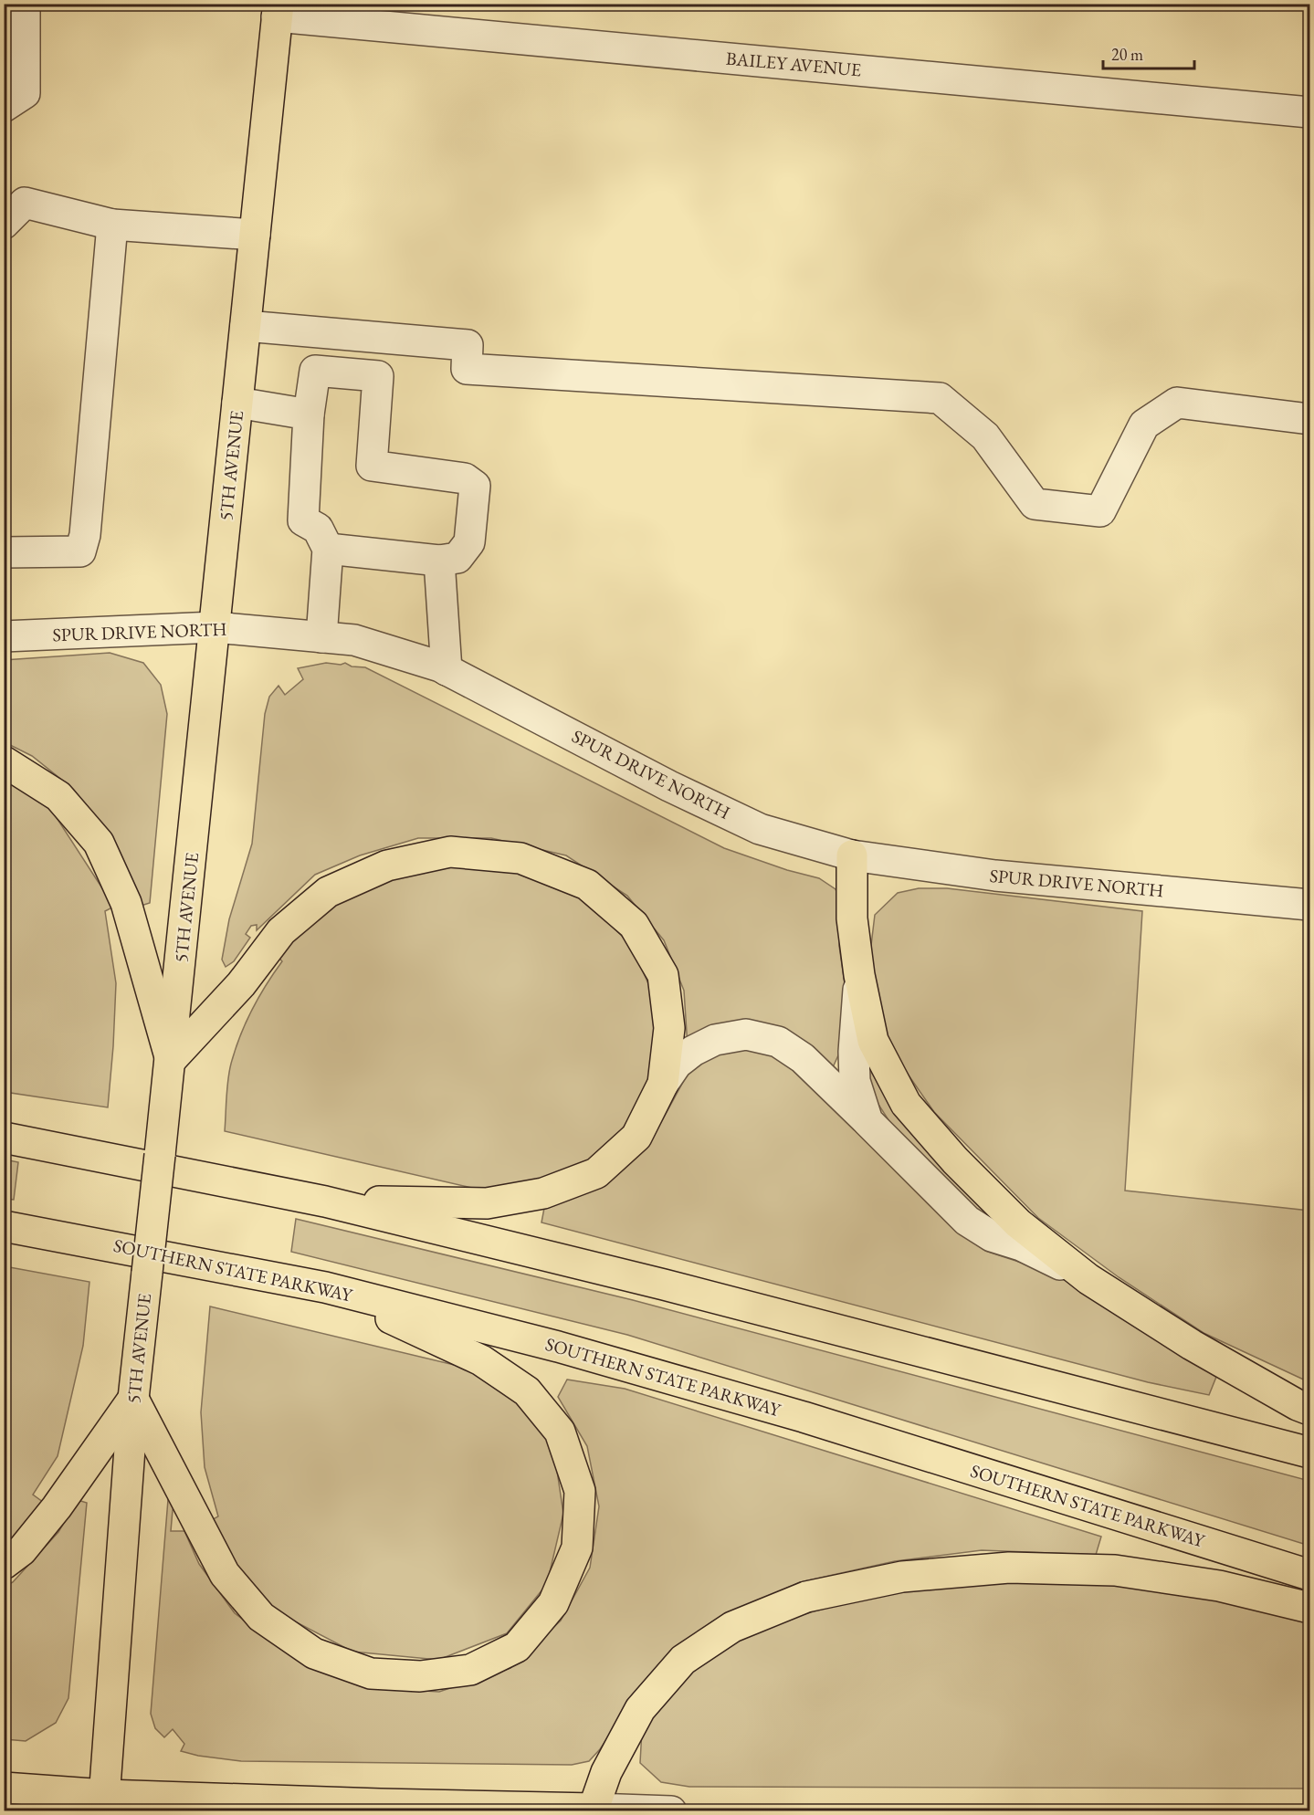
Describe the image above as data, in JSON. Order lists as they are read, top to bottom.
{
  "streets": {
    "main road": ["5TH AVENUE", "SOUTHERN STATE PARKWAY"],
    "street": ["BAILEY AVENUE", "SPUR DRIVE NORTH"]
  },
  "crossings": [
    ["BAILEY AVENUE", "5TH AVENUE"],
    ["5TH AVENUE", "SPUR DRIVE NORTH"]
  ],
  "scale_bar": "20 m"
}
